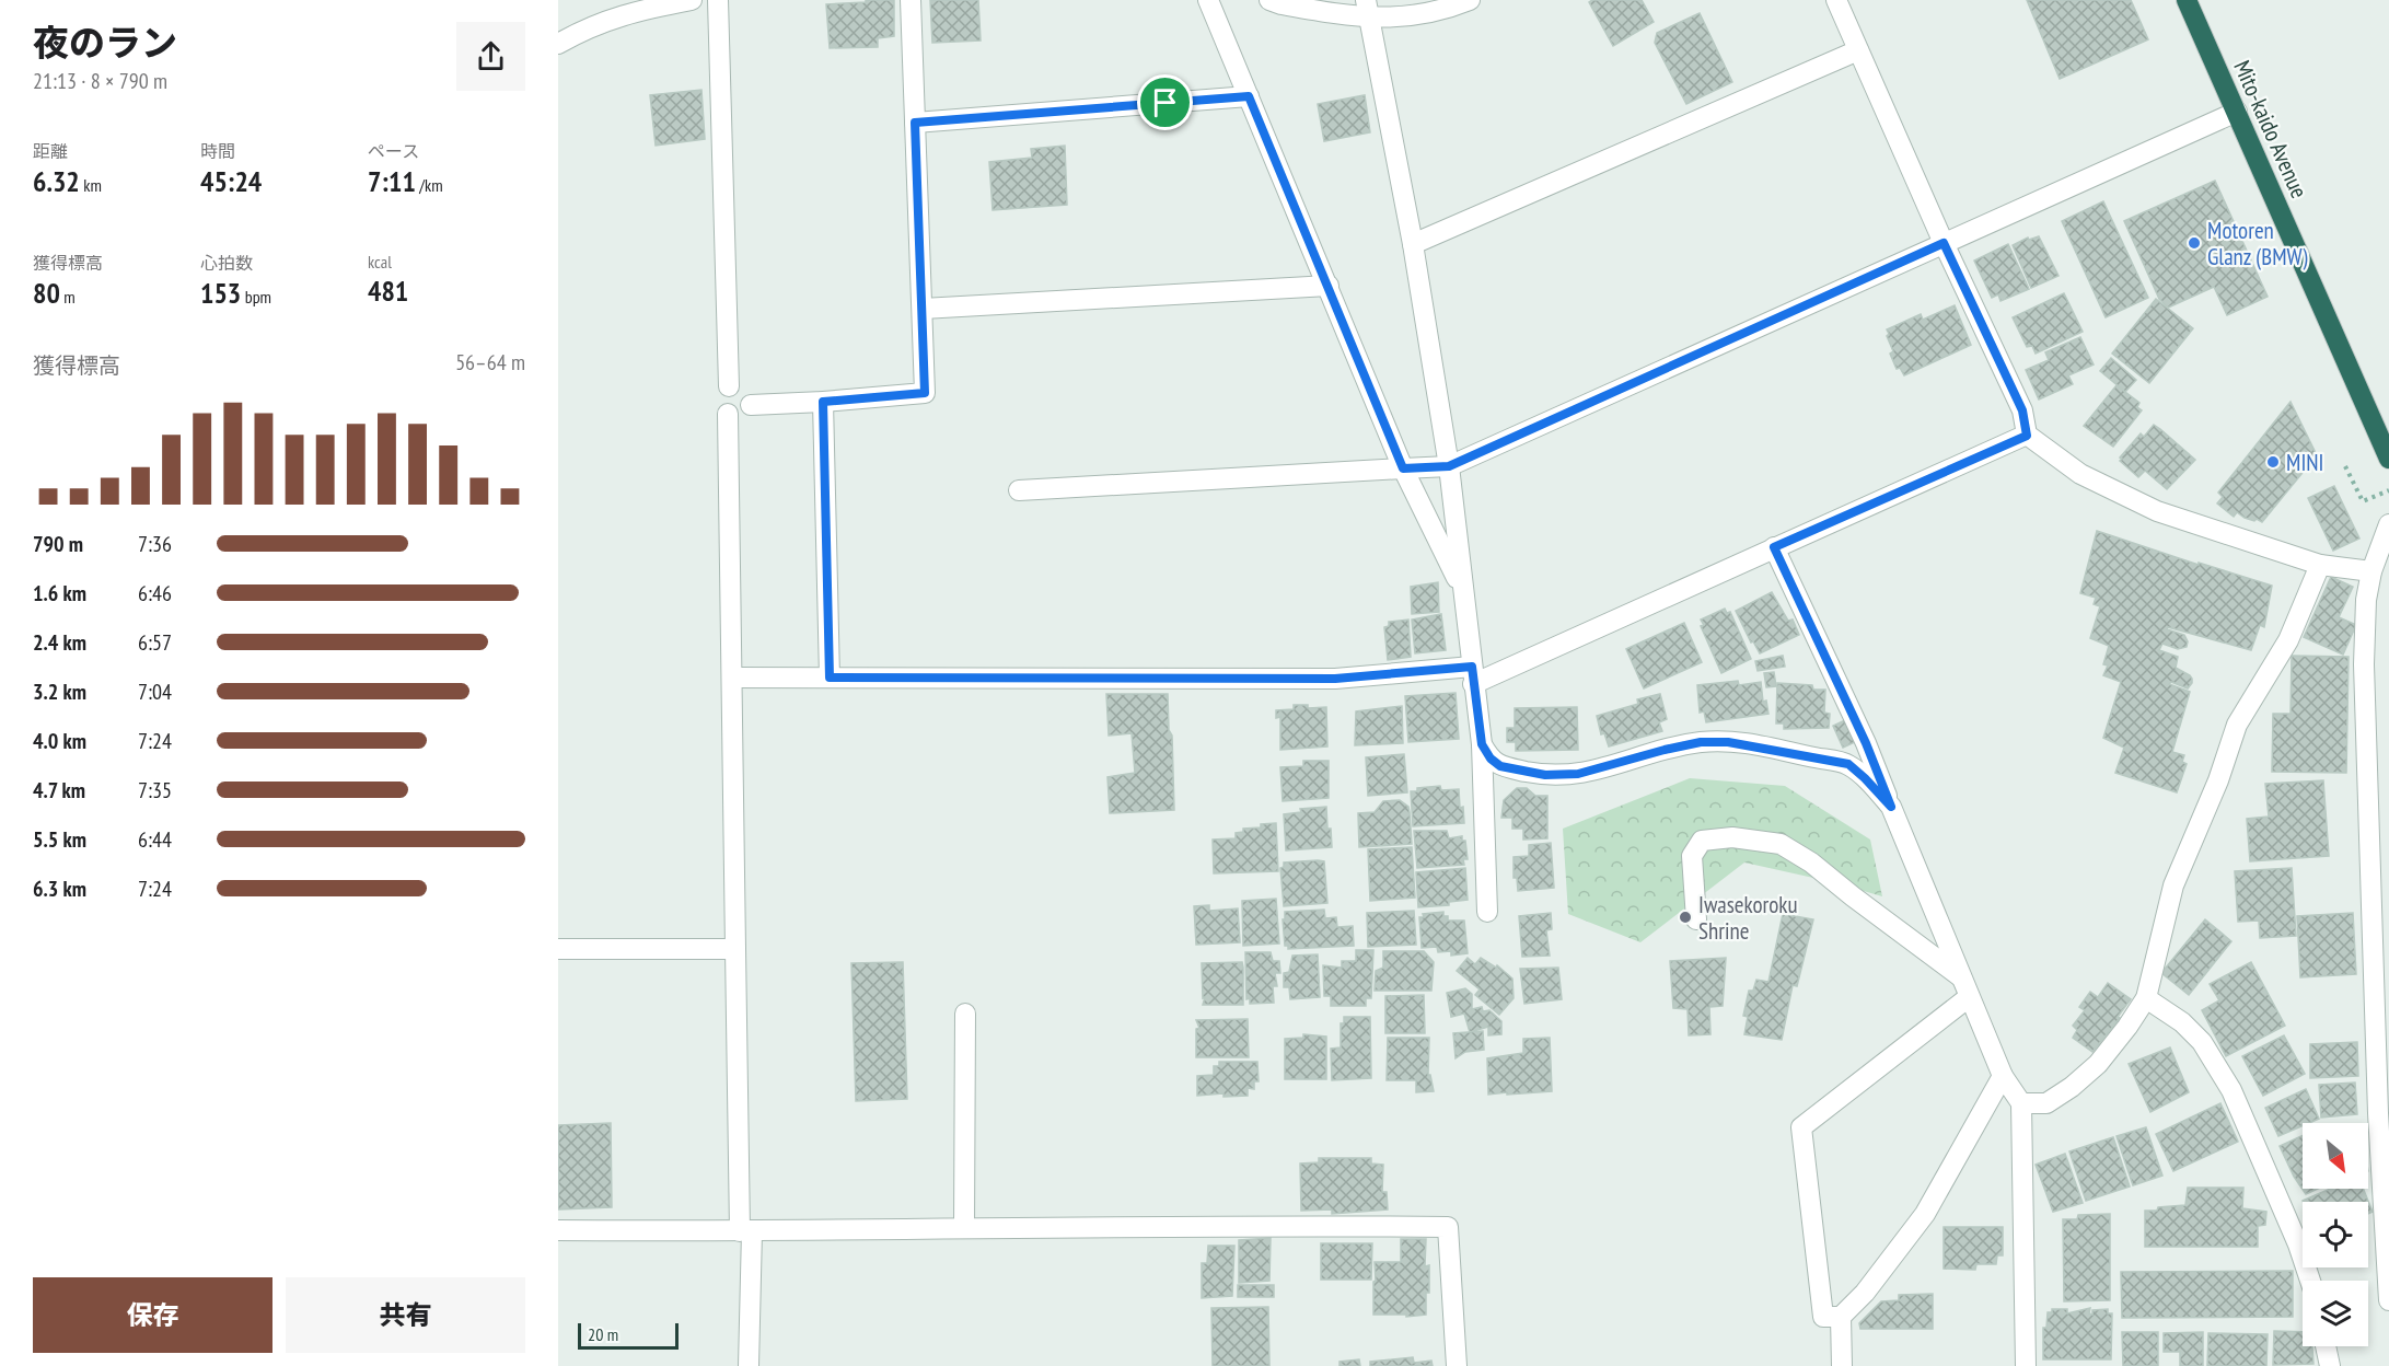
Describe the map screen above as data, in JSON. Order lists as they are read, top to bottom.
{
  "streets": {
    "highway": ["Mito-kaido Avenue"]
  },
  "places": ["Motoren Glanz (BMW)", "MINI", "Iwasekoroku Shrine"],
  "scale_bar": "20 m",
  "north": "bottom right",
  "page": {
    "heading": ["夜のラン", "21:13 · 8 × 790 m"],
    "stats": [
      ["距離", "6.32 km"],
      ["時間", "45:24"],
      ["ペース", "7:11 /km"],
      ["獲得標高", "80 m"],
      ["心拍数", "153 bpm"],
      ["kcal", "481"]
    ],
    "chart": ["獲得標高", "56–64 m"],
    "list": [
      {
        "name": "790 m",
        "note": "7:36"
      },
      {
        "name": "1.6 km",
        "note": "6:46"
      },
      {
        "name": "2.4 km",
        "note": "6:57"
      },
      {
        "name": "3.2 km",
        "note": "7:04"
      },
      {
        "name": "4.0 km",
        "note": "7:24"
      },
      {
        "name": "4.7 km",
        "note": "7:35"
      },
      {
        "name": "5.5 km",
        "note": "6:44"
      },
      {
        "name": "6.3 km",
        "note": "7:24"
      }
    ],
    "buttons": ["保存", "共有"],
    "scale": "20 m"
  }
}
